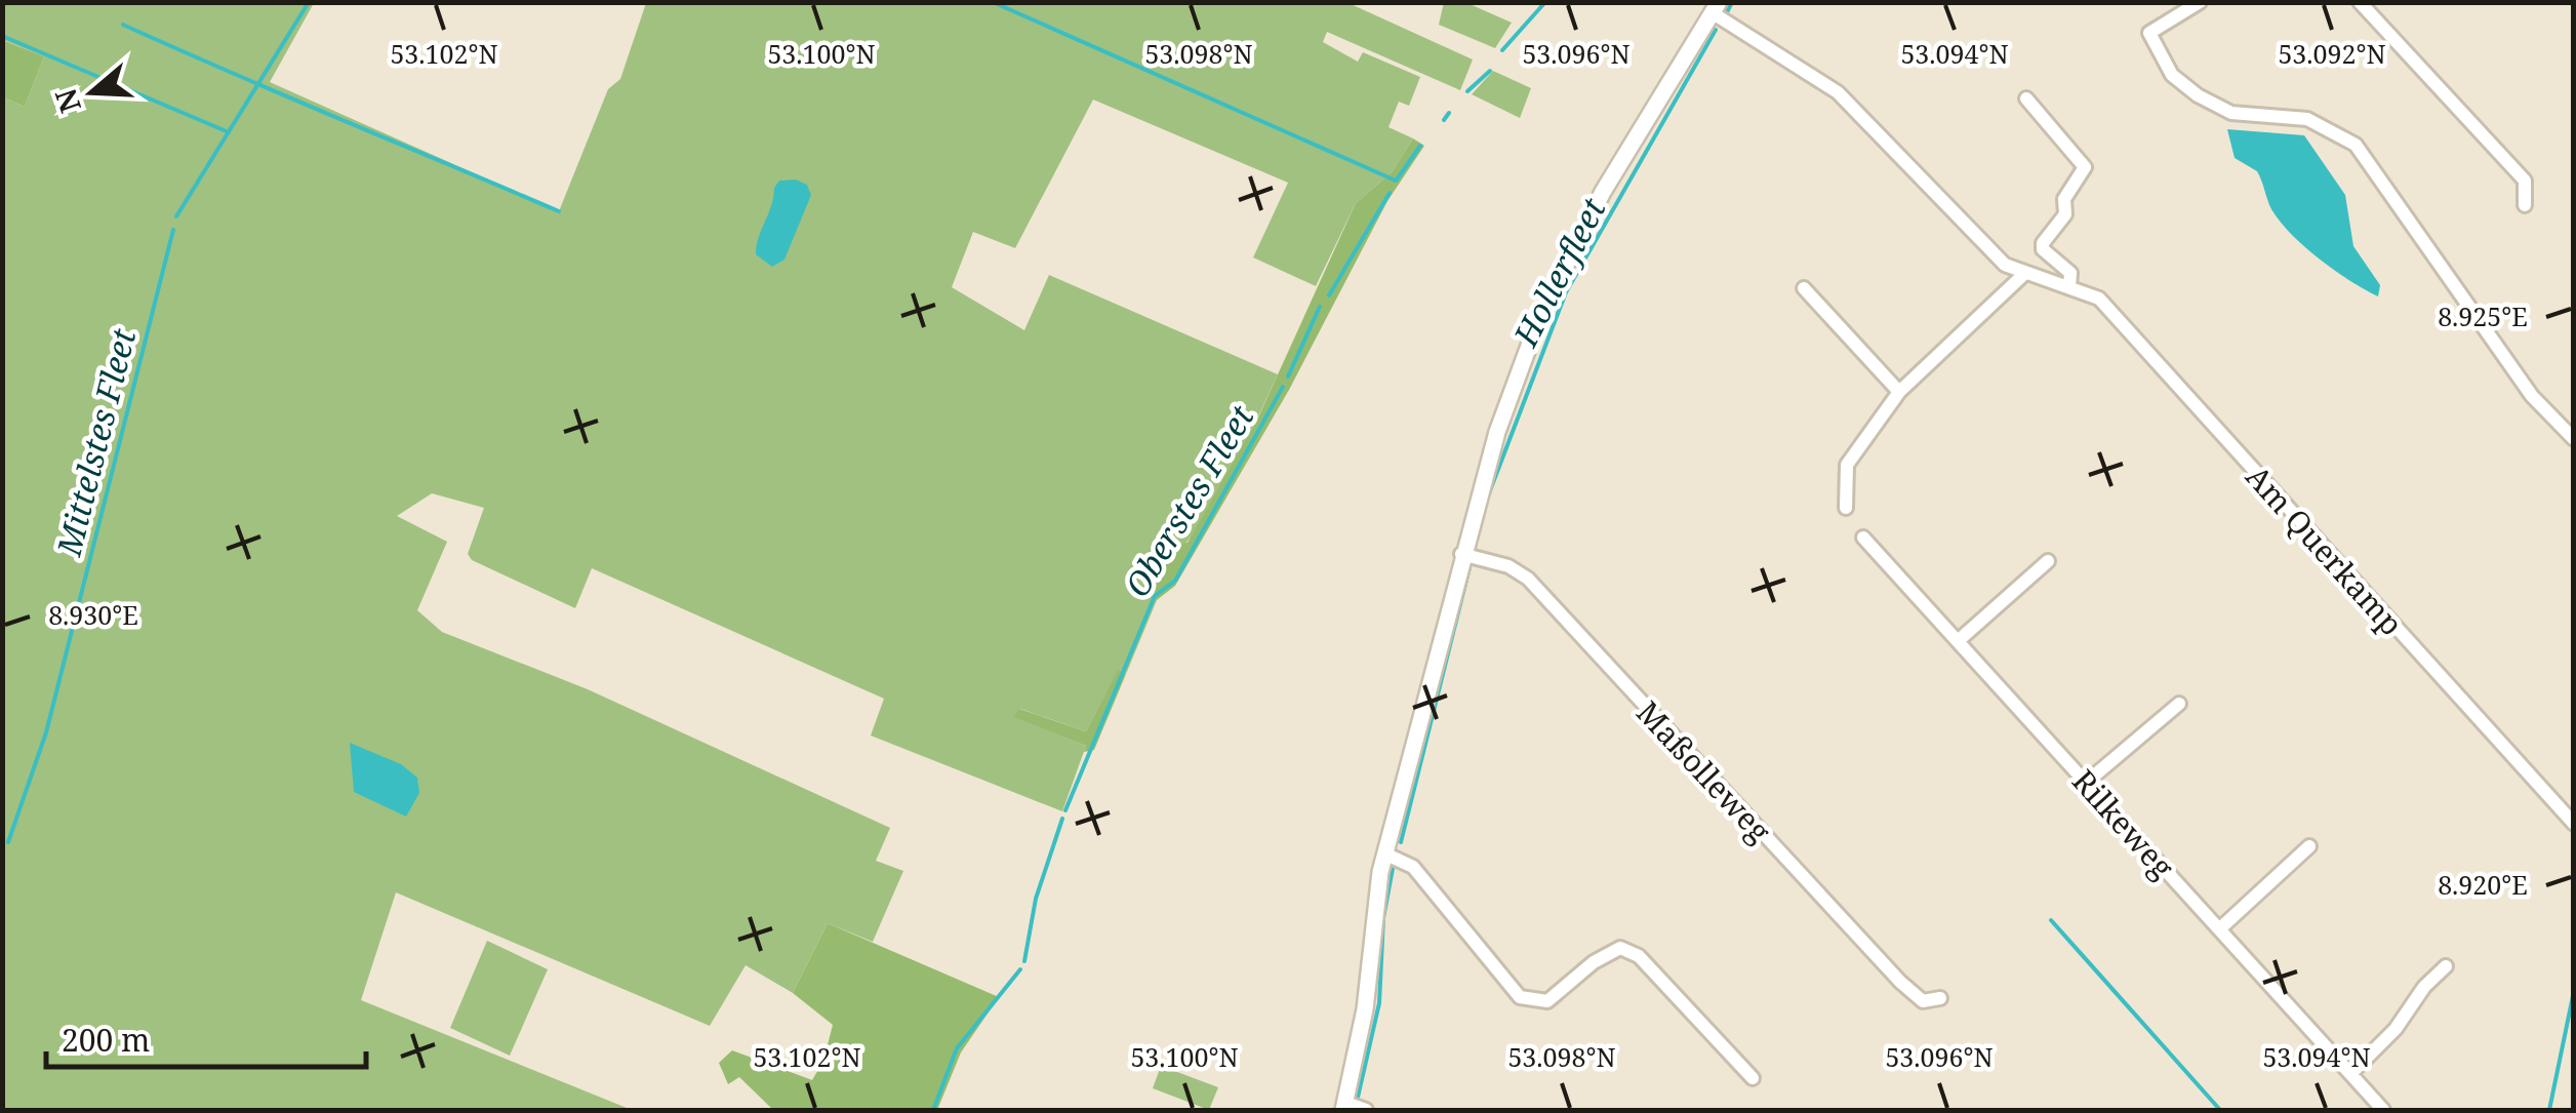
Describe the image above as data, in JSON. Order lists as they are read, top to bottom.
{
  "streets": {
    "street": ["Am Querkamp", "Maßolleweg", "Rilkeweg"]
  },
  "water": ["Hollerfleet", "Mittelstes Fleet", "Oberstes Fleet"],
  "scale_bar": "200 m",
  "north": "left",
  "coordinates": [
    "53.102°N",
    "53.100°N",
    "53.098°N",
    "53.096°N",
    "53.094°N",
    "53.092°N",
    "8.925°E",
    "8.930°E",
    "8.920°E"
  ]
}
